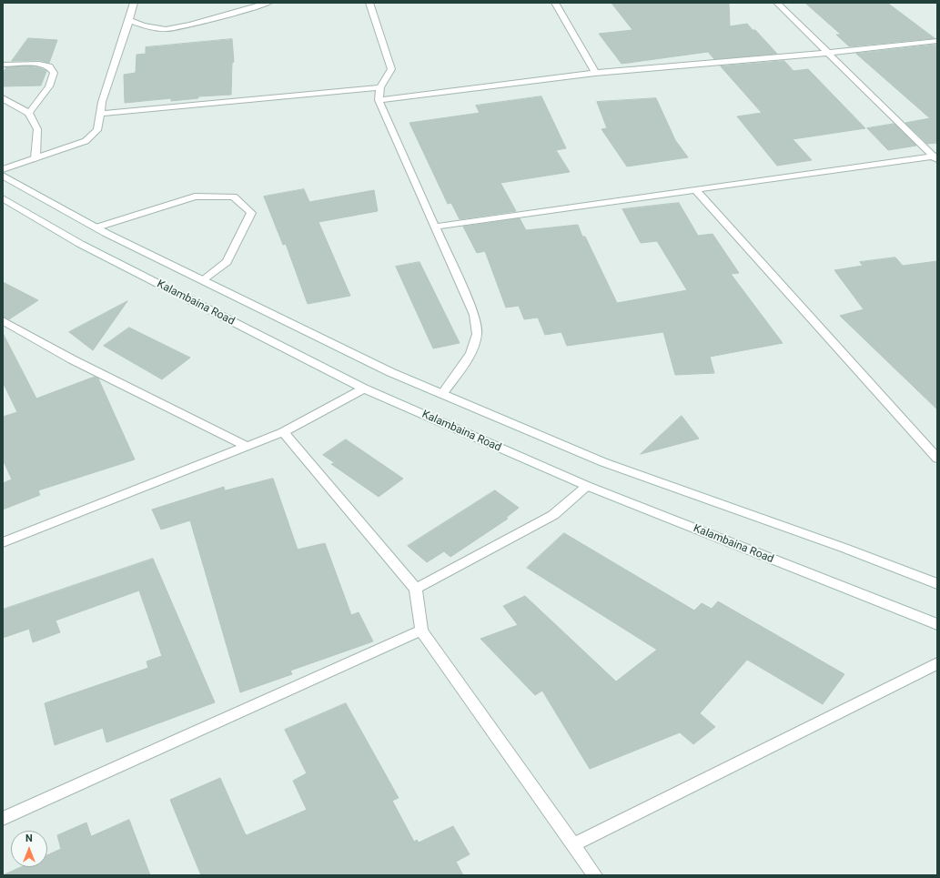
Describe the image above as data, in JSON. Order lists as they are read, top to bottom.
{
  "streets": {
    "street": ["Kalambaina Road"]
  },
  "north": "top"
}
